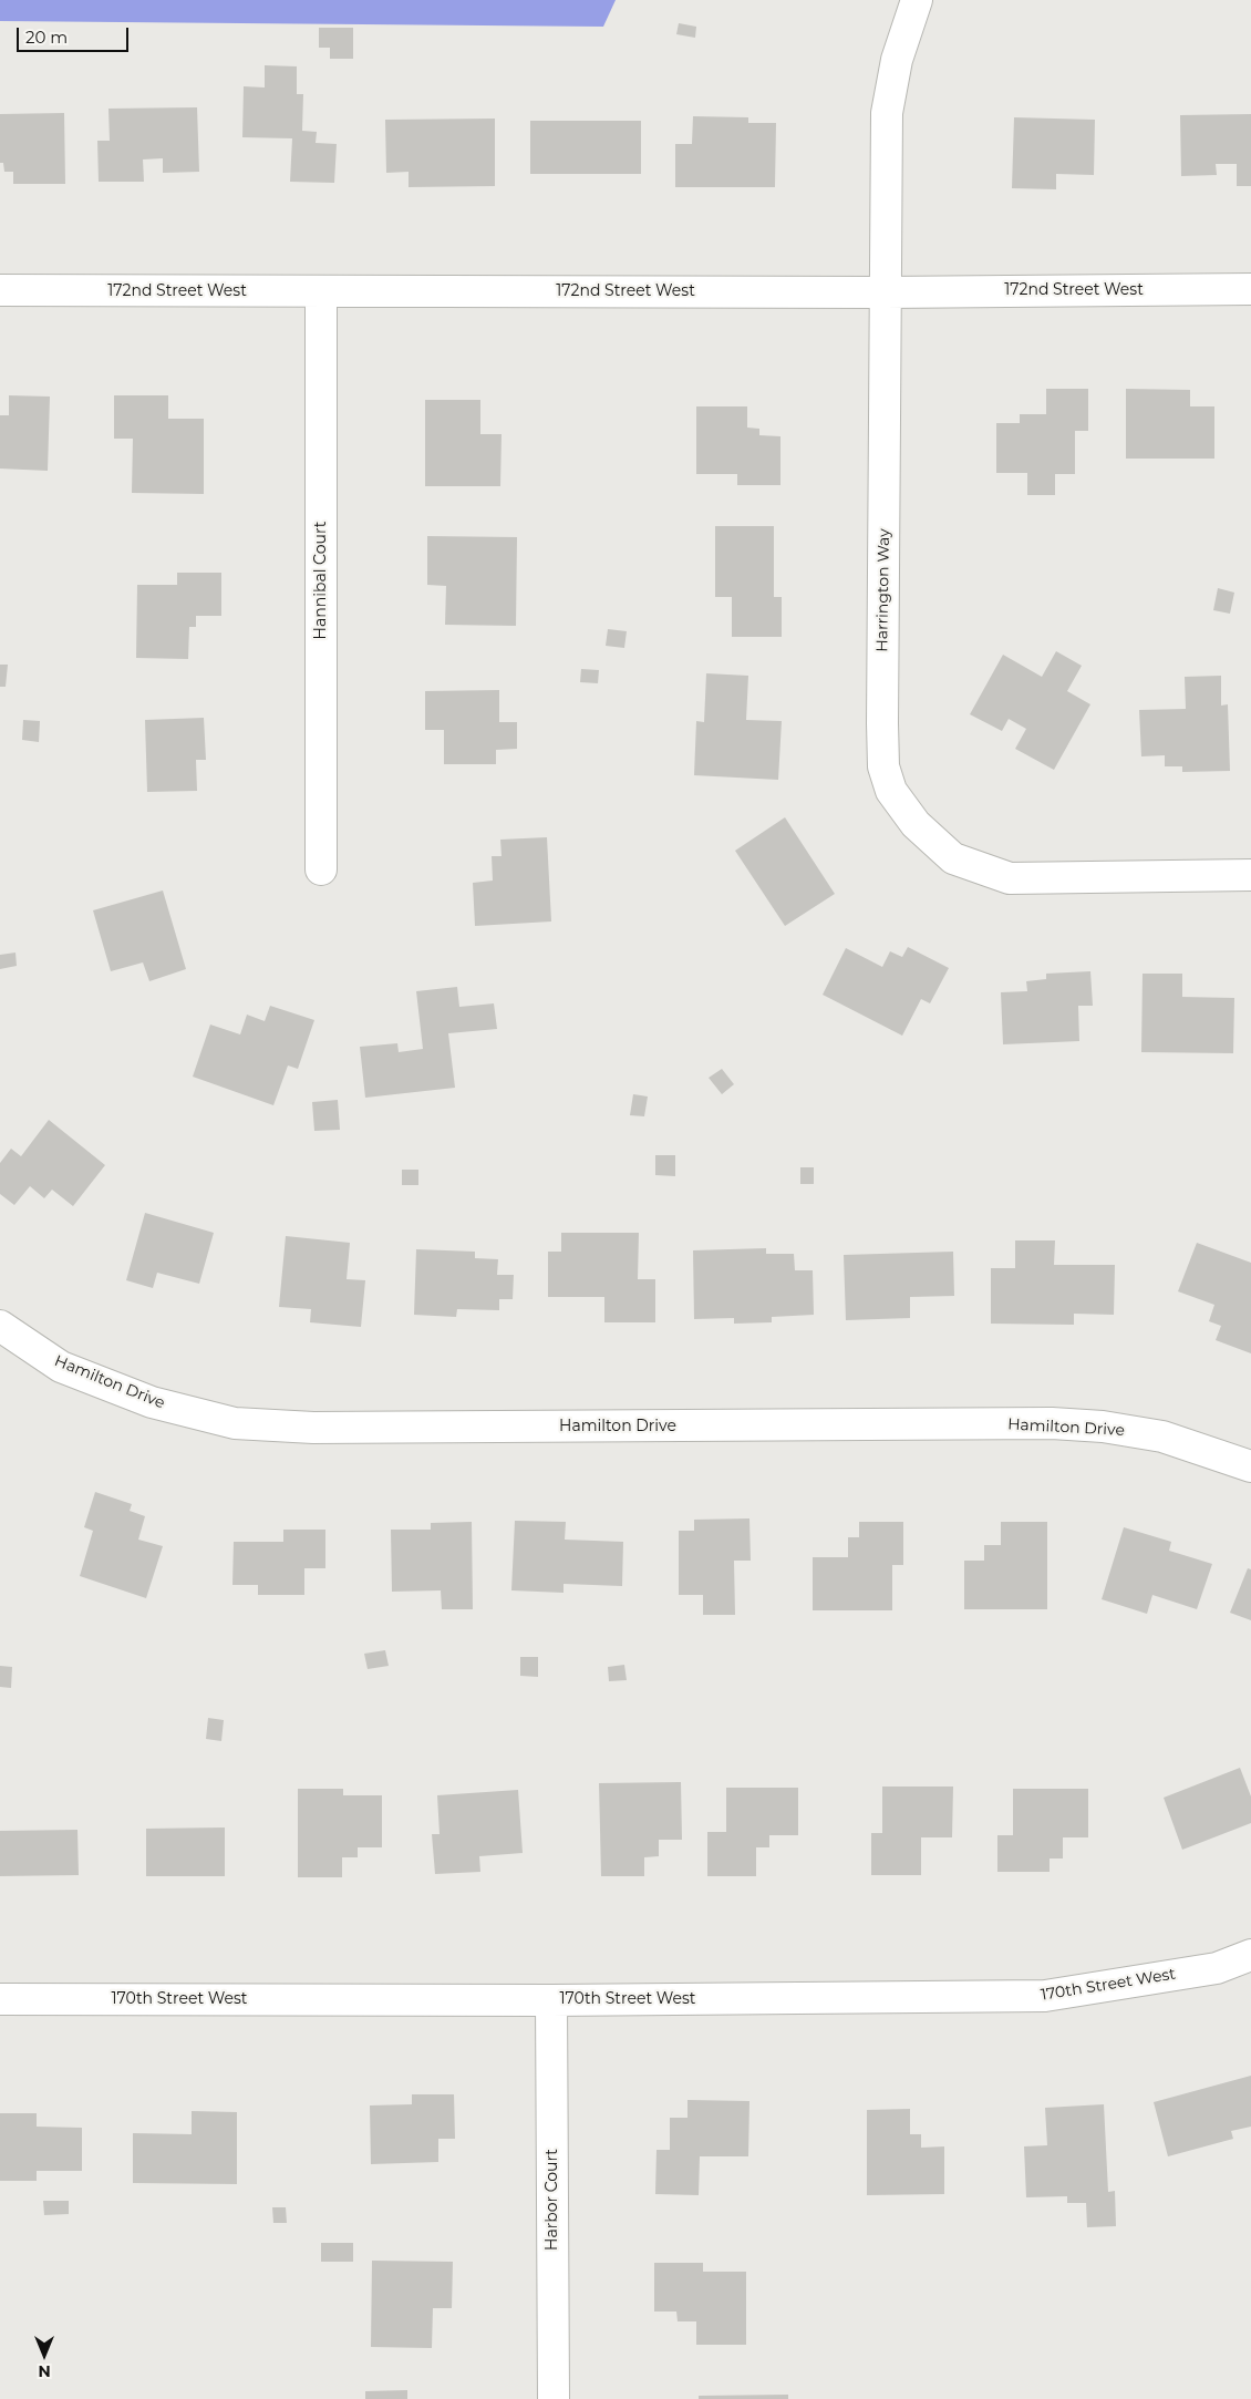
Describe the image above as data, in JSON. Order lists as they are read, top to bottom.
{
  "streets": {
    "street": [
      "172nd Street West",
      "Hannibal Court",
      "Harrington Way",
      "Hamilton Drive",
      "170th Street West",
      "Harbor Court"
    ]
  },
  "crossings": [
    ["172nd Street West", "Hannibal Court"],
    ["172nd Street West", "Harrington Way"],
    ["170th Street West", "Harbor Court"]
  ],
  "scale_bar": "20 m",
  "north": "bottom"
}
